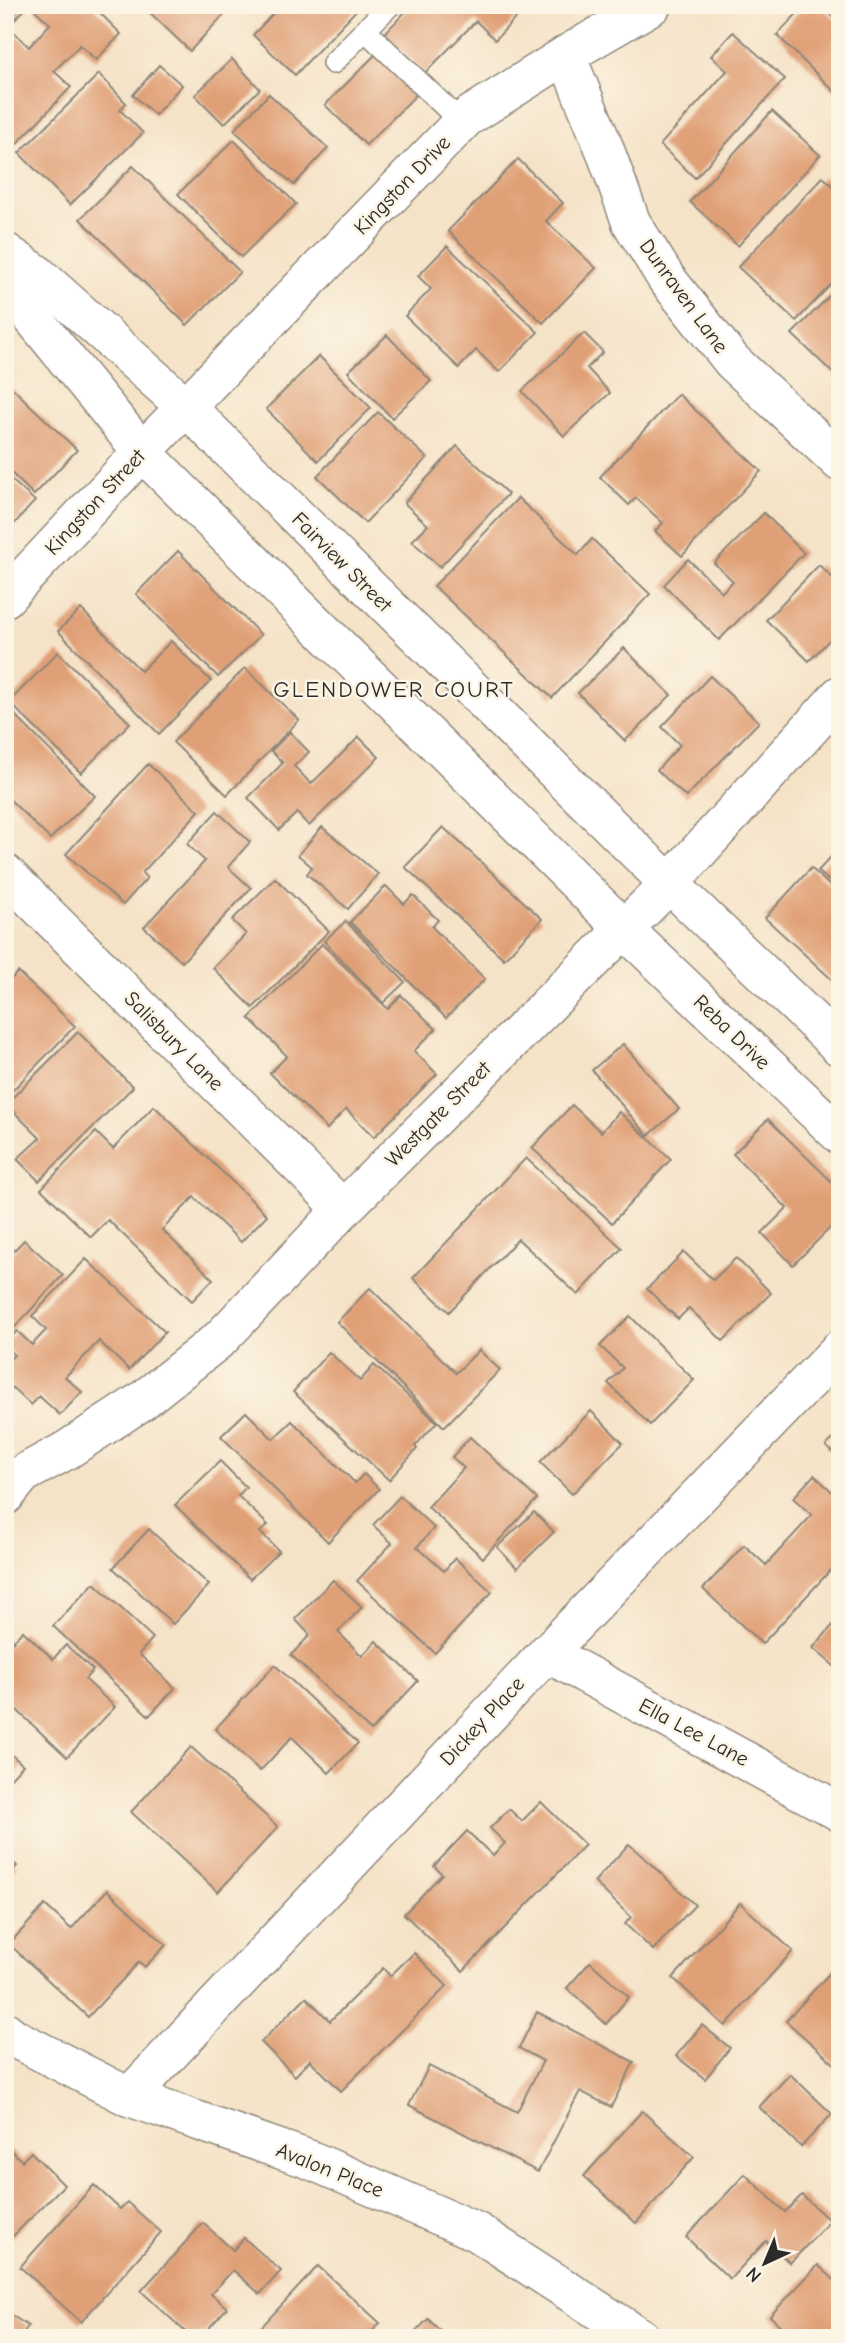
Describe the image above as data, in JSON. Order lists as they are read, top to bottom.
{
  "streets": {
    "street": [
      "Kingston Drive",
      "Dunraven Lane",
      "Kingston Street",
      "Fairview Street",
      "Reba Drive",
      "Salisbury Lane",
      "Westgate Street",
      "Dickey Place",
      "Ella Lee Lane",
      "Avalon Place"
    ]
  },
  "crossings": [
    ["Kingston Drive", "Dunraven Lane"],
    ["Kingston Drive", "Kingston Street"],
    ["Kingston Drive", "Fairview Street"],
    ["Kingston Street", "Fairview Street"],
    ["Fairview Street", "Westgate Street"],
    ["Reba Drive", "Westgate Street"],
    ["Salisbury Lane", "Westgate Street"],
    ["Dickey Place", "Ella Lee Lane"],
    ["Dickey Place", "Avalon Place"]
  ],
  "districts": ["GLENDOWER COURT"],
  "north": "bottom left"
}
